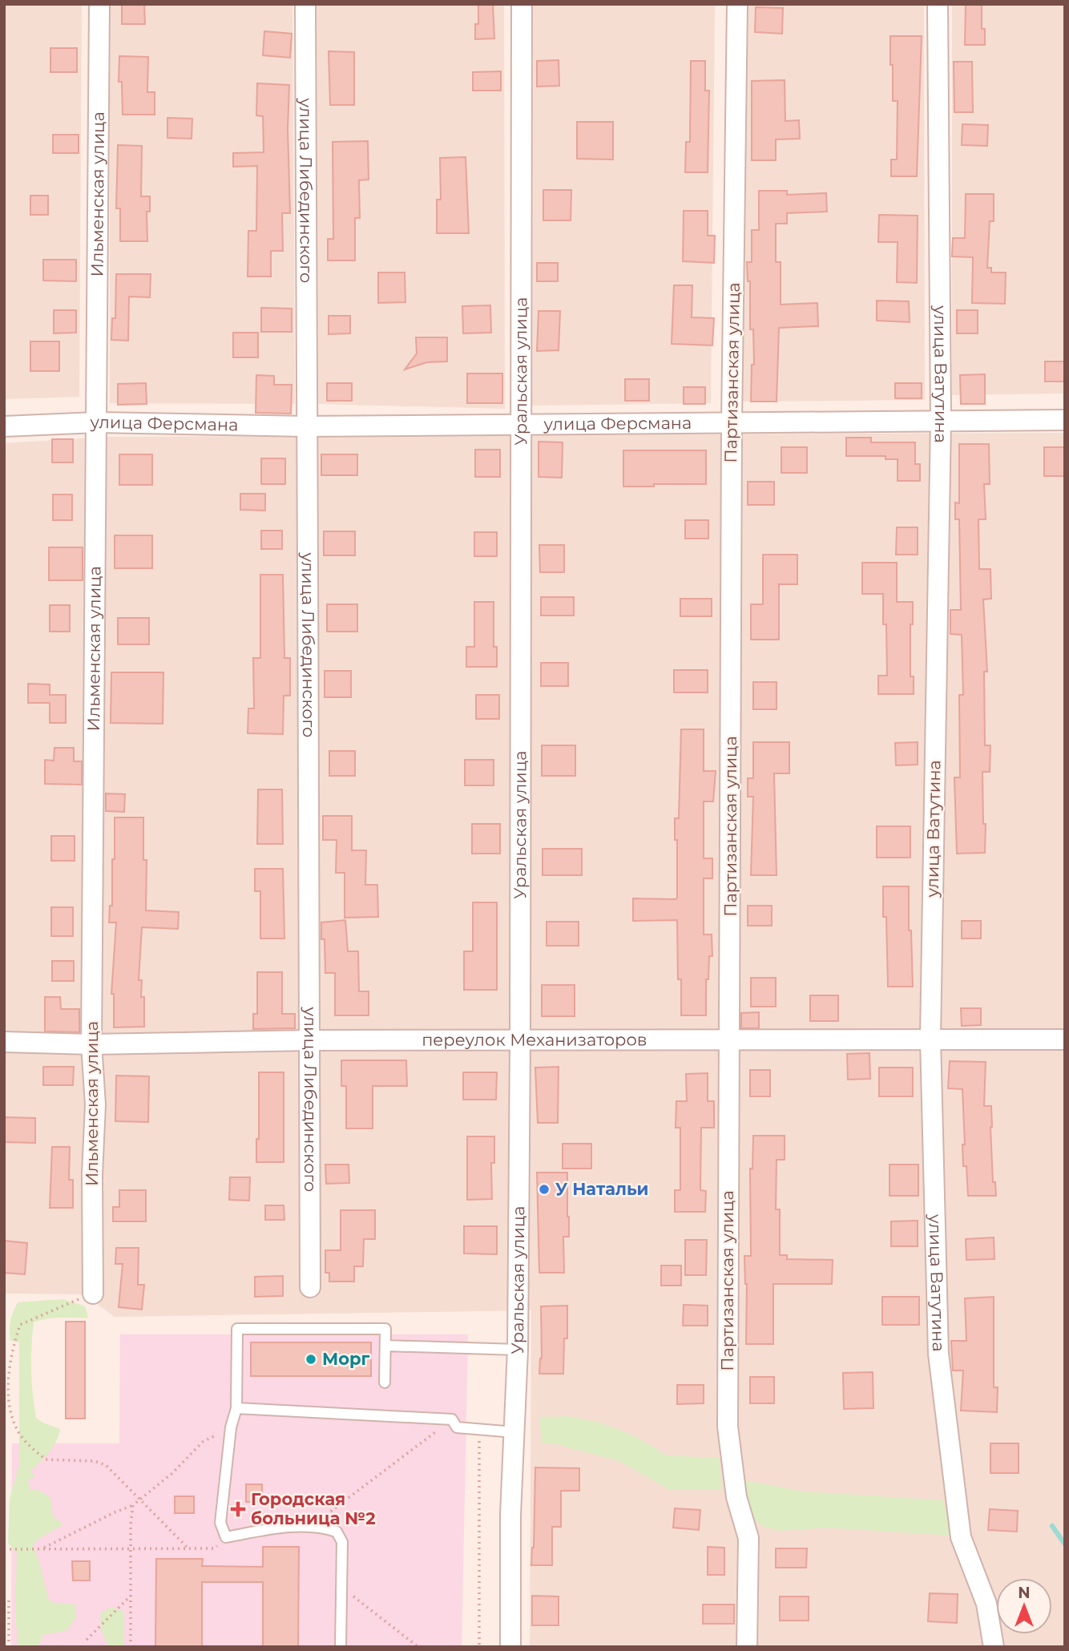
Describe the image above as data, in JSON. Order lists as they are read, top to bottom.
{
  "streets": {
    "street": [
      "улица Либединского",
      "Ильменская улица",
      "Уральская улица",
      "Партизанская улица",
      "улица Ватутина",
      "улица Ферсмана",
      "переулок Механизаторов"
    ]
  },
  "crossings": [
    ["улица Либединского", "улица Ферсмана"],
    ["улица Либединского", "переулок Механизаторов"],
    ["Ильменская улица", "улица Ферсмана"],
    ["Ильменская улица", "переулок Механизаторов"],
    ["Уральская улица", "улица Ферсмана"],
    ["Уральская улица", "переулок Механизаторов"],
    ["Партизанская улица", "улица Ферсмана"],
    ["Партизанская улица", "переулок Механизаторов"],
    ["улица Ватутина", "улица Ферсмана"],
    ["улица Ватутина", "переулок Механизаторов"]
  ],
  "places": {
    "other": ["У Натальи", "Морг"],
    "health": ["Городская больница №2"]
  },
  "north": "top"
}
